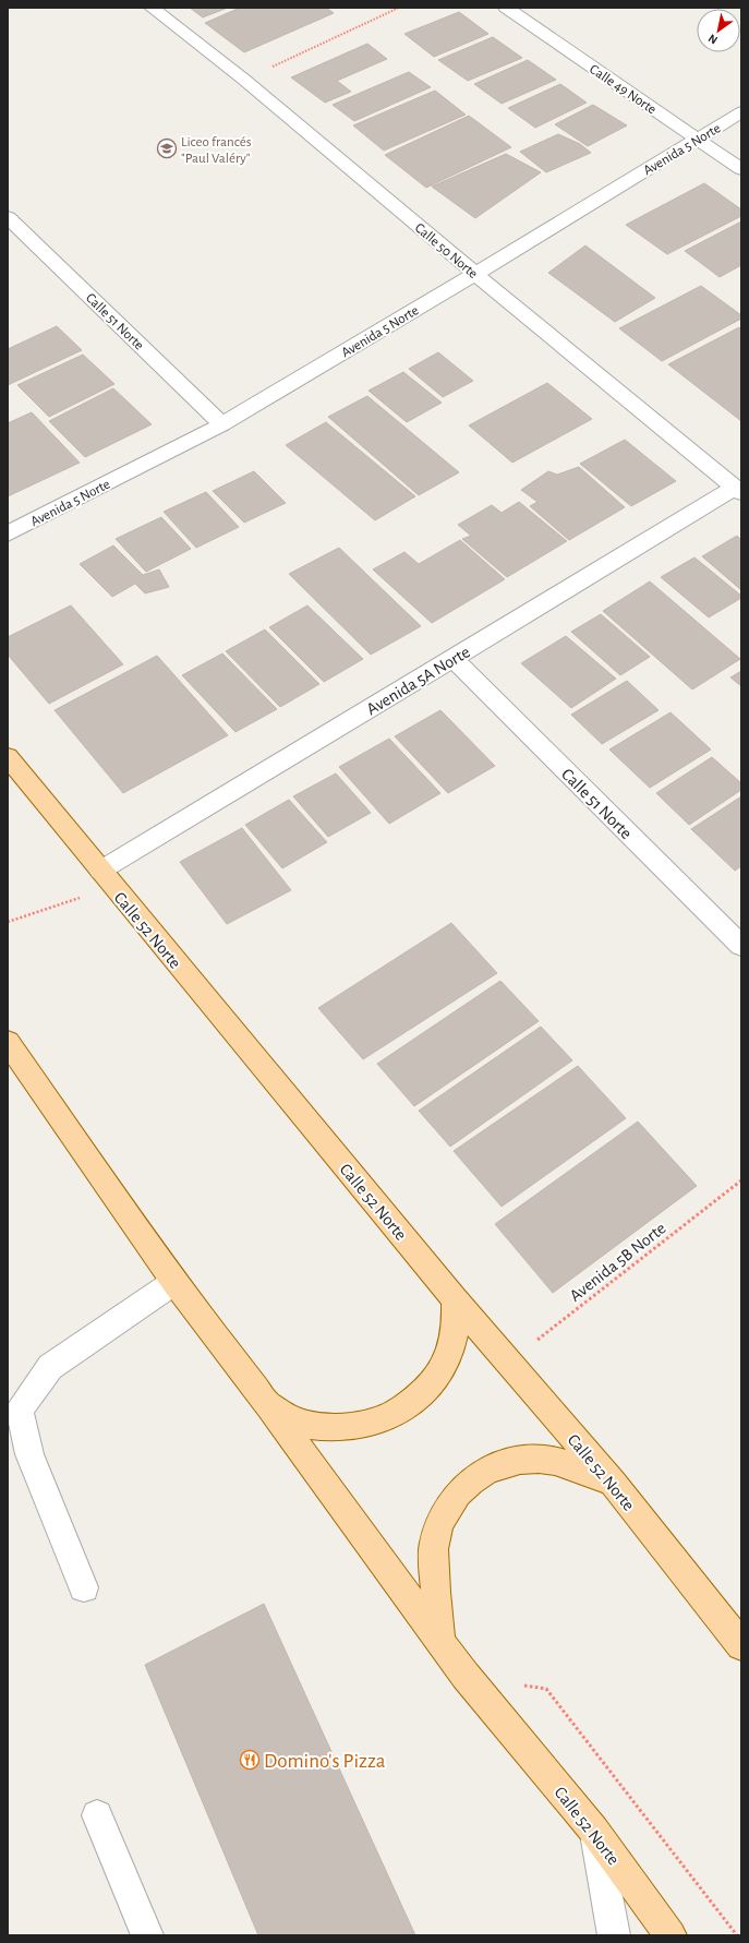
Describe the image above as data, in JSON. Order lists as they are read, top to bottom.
{
  "streets": {
    "main road": ["Calle 52 Norte"],
    "street": [
      "Calle 49 Norte",
      "Avenida 5 Norte",
      "Calle 50 Norte",
      "Calle 51 Norte",
      "Avenida 5A Norte"
    ],
    "path": ["Avenida 5B Norte"]
  },
  "crossings": [
    ["Calle 49 Norte", "Avenida 5 Norte"],
    ["Avenida 5 Norte", "Calle 50 Norte"],
    ["Avenida 5 Norte", "Calle 51 Norte"],
    ["Calle 50 Norte", "Avenida 5A Norte"],
    ["Calle 51 Norte", "Avenida 5A Norte"],
    ["Avenida 5A Norte", "Calle 52 Norte"],
    ["Calle 52 Norte", "Avenida 5B Norte"]
  ],
  "places": {
    "school or university": ["Liceo francés \"Paul Valéry\""],
    "restaurant": ["Domino's Pizza"]
  },
  "north": "bottom left"
}
